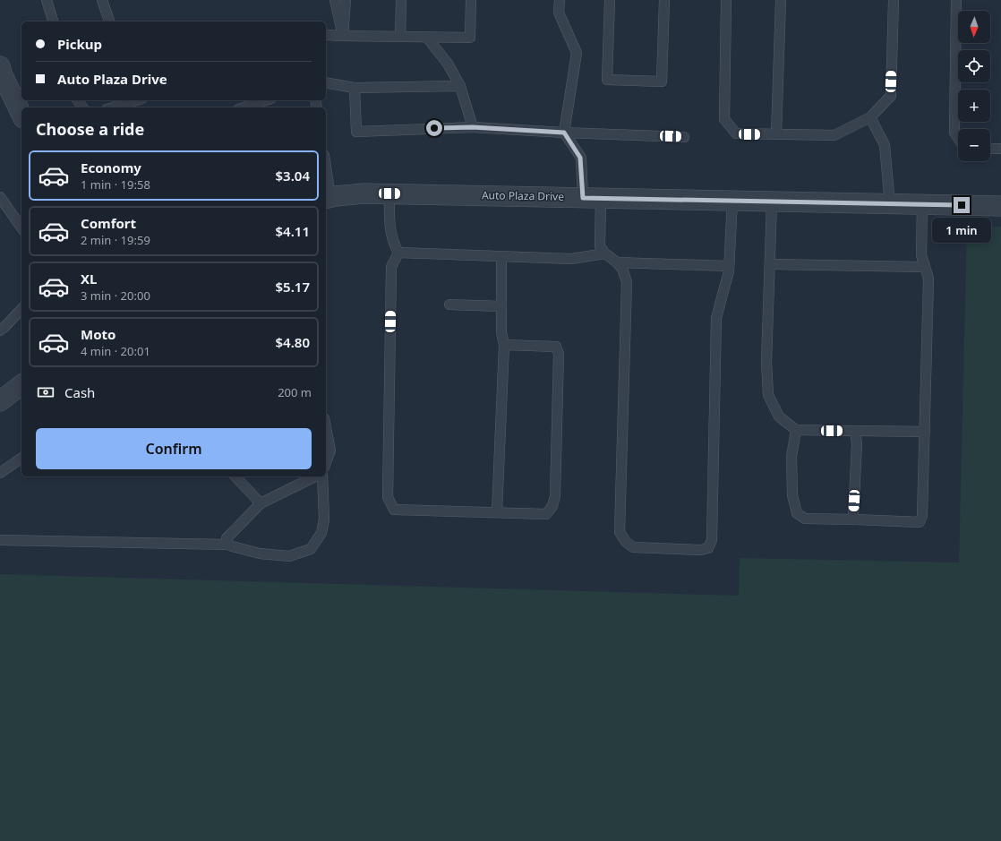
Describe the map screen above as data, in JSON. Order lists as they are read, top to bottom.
{
  "streets": {
    "street": ["Auto Plaza Drive"]
  },
  "north": "bottom",
  "page": {
    "map_buttons": ["+", "−"],
    "banner": ["Pickup", "Auto Plaza Drive"],
    "heading": "Choose a ride",
    "list": [
      {
        "name": "Economy",
        "note": "1 min · 19:58",
        "value": "$3.04"
      },
      {
        "name": "Comfort",
        "note": "2 min · 19:59",
        "value": "$4.11"
      },
      {
        "name": "XL",
        "note": "3 min · 20:00",
        "value": "$5.17"
      },
      {
        "name": "Moto",
        "note": "4 min · 20:01",
        "value": "$4.80"
      }
    ],
    "bubble": "1 min",
    "pay": ["Cash", "200 m"],
    "buttons": "Confirm"
  }
}
